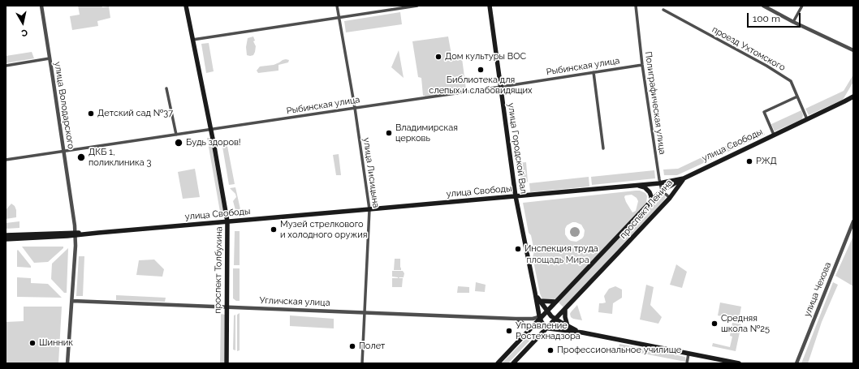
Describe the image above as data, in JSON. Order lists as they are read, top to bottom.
{
  "streets": {
    "main road": [
      "улица Свободы",
      "улица Городской Вал",
      "проспект Ленина",
      "проспект Толбухина"
    ],
    "street": [
      "проезд Ухтомского",
      "Рыбинская улица",
      "Полиграфическая улица",
      "улица Володарского",
      "улица Лисицына",
      "улица Чехова",
      "Угличская улица"
    ]
  },
  "crossings": [
    ["проезд Ухтомского", "улица Свободы"],
    ["Рыбинская улица", "Полиграфическая улица"],
    ["Рыбинская улица", "улица Володарского"],
    ["Рыбинская улица", "улица Городской Вал"],
    ["Рыбинская улица", "улица Лисицына"],
    ["Рыбинская улица", "проспект Толбухина"],
    ["Полиграфическая улица", "улица Свободы"],
    ["Полиграфическая улица", "проспект Ленина"],
    ["улица Володарского", "улица Свободы"],
    ["улица Володарского", "Угличская улица"],
    ["улица Свободы", "улица Городской Вал"],
    ["улица Свободы", "улица Лисицына"],
    ["улица Свободы", "проспект Ленина"],
    ["улица Свободы", "проспект Толбухина"],
    ["улица Городской Вал", "проспект Ленина"],
    ["улица Городской Вал", "Угличская улица"],
    ["улица Лисицына", "Угличская улица"],
    ["проспект Толбухина", "Угличская улица"]
  ],
  "parks": ["площадь Мира"],
  "places": [
    "Дом культуры ВОС",
    "Библиотека для слепых и слабовидящих",
    "Детский сад №37",
    "Владимирская церковь",
    "Будь здоров!",
    "ДКБ 1, поликлиника 3",
    "РЖД",
    "Музей стрелкового и холодного оружия",
    "Инспекция труда",
    "Средняя школа №25",
    "Управление Ростехнадзора",
    "Шинник",
    "Полет",
    "Профессиональное училище"
  ],
  "scale_bar": "100 m",
  "north": "bottom"
}
